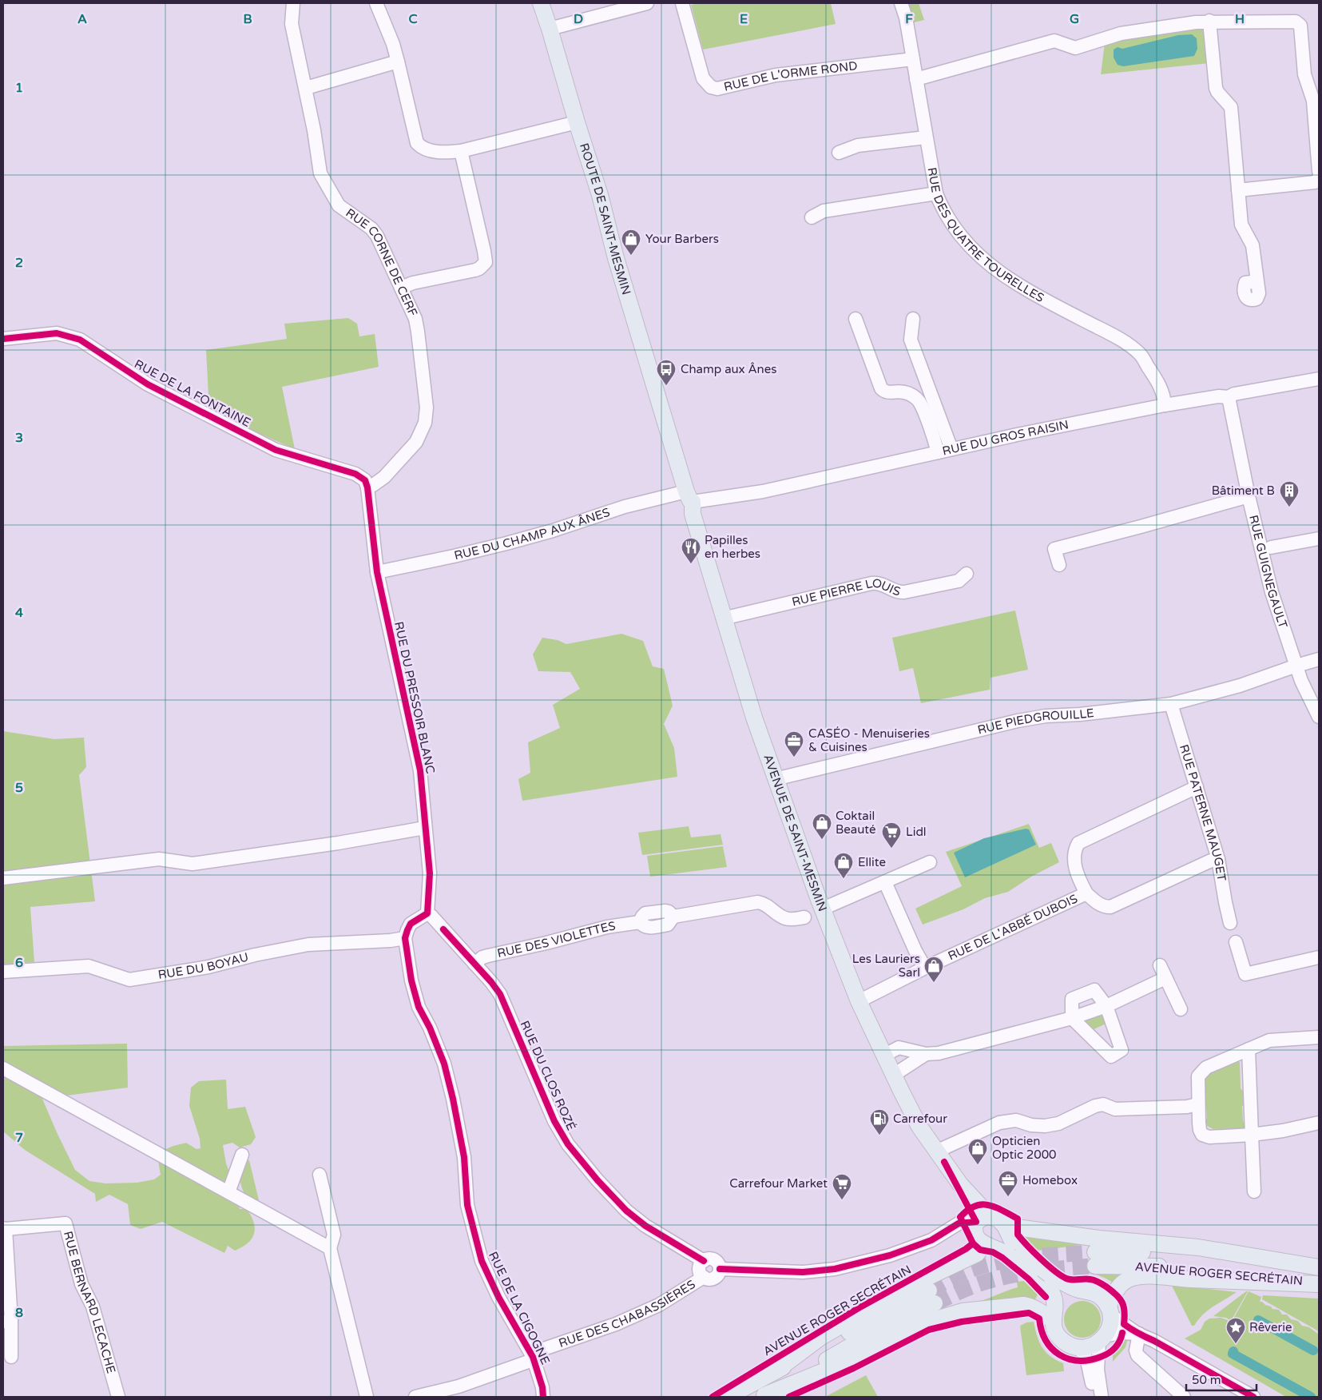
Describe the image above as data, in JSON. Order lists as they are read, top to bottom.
{
  "streets": {
    "main road": ["ROUTE DE SAINT-MESMIN", "AVENUE DE SAINT-MESMIN", "AVENUE ROGER SECRÉTAIN"],
    "street": [
      "RUE DE L'ORME ROND",
      "RUE DES QUATRE TOURELLES",
      "RUE CORNE DE CERF",
      "RUE DE LA FONTAINE",
      "RUE DU GROS RAISIN",
      "RUE DU CHAMP AUX ÂNES",
      "RUE GUIGNEGAULT",
      "RUE PIERRE LOUIS",
      "RUE DU PRESSOIR BLANC",
      "RUE PIEDGROUILLE",
      "RUE PATERNE MAUGET",
      "RUE DE L'ABBÉ DUBOIS",
      "RUE DES VIOLETTES",
      "RUE DU BOYAU",
      "RUE DU CLOS ROZÉ",
      "RUE BERNARD LECACHE",
      "RUE DE LA CIGOGNE",
      "RUE DES CHABASSIÈRES"
    ]
  },
  "crossings": [
    ["RUE DE L'ORME ROND", "RUE DES QUATRE TOURELLES"],
    ["ROUTE DE SAINT-MESMIN", "AVENUE DE SAINT-MESMIN"],
    ["RUE DES QUATRE TOURELLES", "RUE DU GROS RAISIN"],
    ["RUE CORNE DE CERF", "RUE DE LA FONTAINE"],
    ["RUE CORNE DE CERF", "RUE DU PRESSOIR BLANC"],
    ["RUE DE LA FONTAINE", "RUE DU PRESSOIR BLANC"],
    ["RUE DU GROS RAISIN", "RUE DU CHAMP AUX ÂNES"],
    ["RUE DU GROS RAISIN", "RUE GUIGNEGAULT"],
    ["RUE DU GROS RAISIN", "AVENUE DE SAINT-MESMIN"],
    ["RUE DU CHAMP AUX ÂNES", "RUE DU PRESSOIR BLANC"],
    ["RUE DU CHAMP AUX ÂNES", "AVENUE DE SAINT-MESMIN"],
    ["RUE GUIGNEGAULT", "RUE PIEDGROUILLE"],
    ["RUE PIERRE LOUIS", "AVENUE DE SAINT-MESMIN"],
    ["RUE DU PRESSOIR BLANC", "RUE DU CLOS ROZÉ"],
    ["RUE PIEDGROUILLE", "RUE PATERNE MAUGET"],
    ["RUE PIEDGROUILLE", "AVENUE DE SAINT-MESMIN"],
    ["RUE PATERNE MAUGET", "RUE DE L'ABBÉ DUBOIS"],
    ["AVENUE DE SAINT-MESMIN", "RUE DE L'ABBÉ DUBOIS"],
    ["RUE DES VIOLETTES", "RUE DU CLOS ROZÉ"],
    ["RUE DU BOYAU", "RUE DE LA CIGOGNE"],
    ["RUE DU CLOS ROZÉ", "RUE DES CHABASSIÈRES"],
    ["RUE DE LA CIGOGNE", "RUE DES CHABASSIÈRES"]
  ],
  "places": {
    "shop": [
      "Your Barbers",
      "Coktail Beauté",
      "Ellite",
      "Les Lauriers Sarl",
      "Opticien Optic 2000"
    ],
    "bus stop": ["Champ aux Ânes"],
    "building": ["Bâtiment B"],
    "restaurant": ["Papilles en herbes"],
    "office": ["CASÉO - Menuiseries & Cuisines", "Homebox"],
    "supermarket": ["Lidl", "Carrefour Market"],
    "fuel station": ["Carrefour"],
    "place": ["Rêverie"]
  },
  "scale_bar": "50 m",
  "grid": {
    "columns": [
      "A",
      "B",
      "C",
      "D",
      "E",
      "F",
      "G",
      "H"
    ],
    "rows": [
      "1",
      "2",
      "3",
      "4",
      "5",
      "6",
      "7",
      "8"
    ]
  }
}
